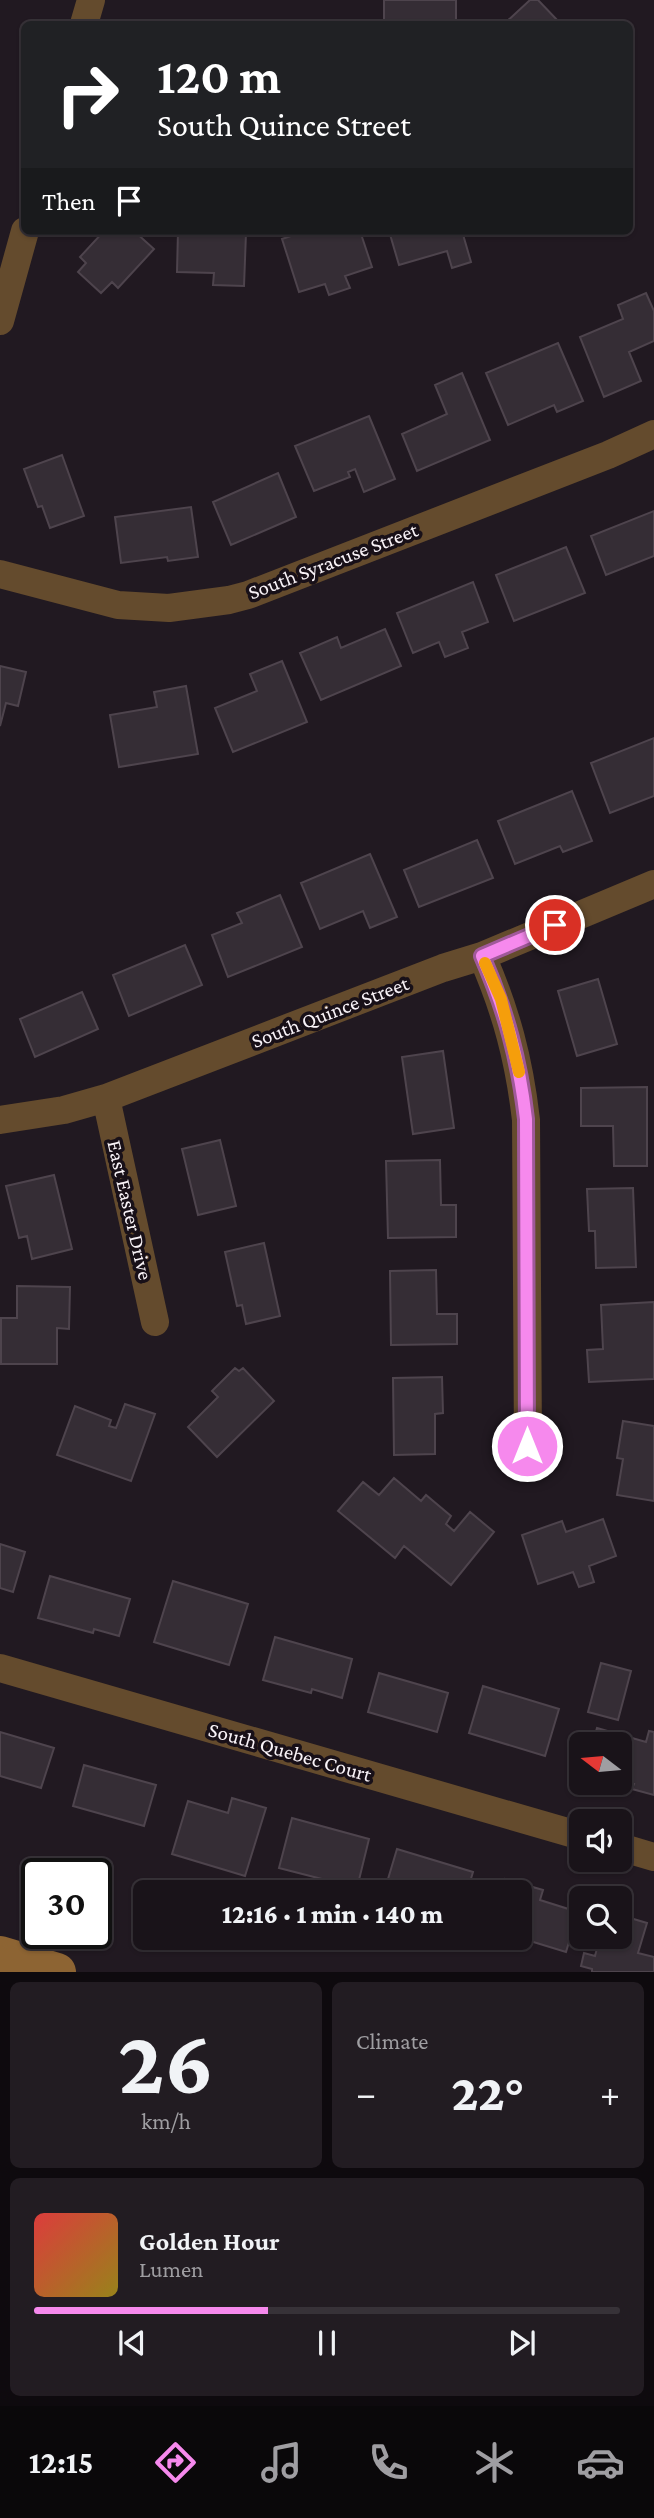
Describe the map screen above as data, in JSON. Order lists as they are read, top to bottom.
{
  "streets": {
    "street": [
      "South Syracuse Street",
      "South Quince Street",
      "East Easter Drive",
      "South Quebec Court"
    ]
  },
  "crossings": [
    ["South Quince Street", "East Easter Drive"]
  ],
  "north": "left",
  "page": {
    "turn": ["120 m", "South Quince Street"],
    "then": "Then",
    "limit": "30",
    "trip": "12:16 · 1 min · 140 m",
    "tile": [
      ["26", "km/h"],
      "Climate"
    ],
    "heat": ["−", "22°", "+"],
    "song": ["Golden Hour", "Lumen"],
    "tabs": "12:15"
  }
}
